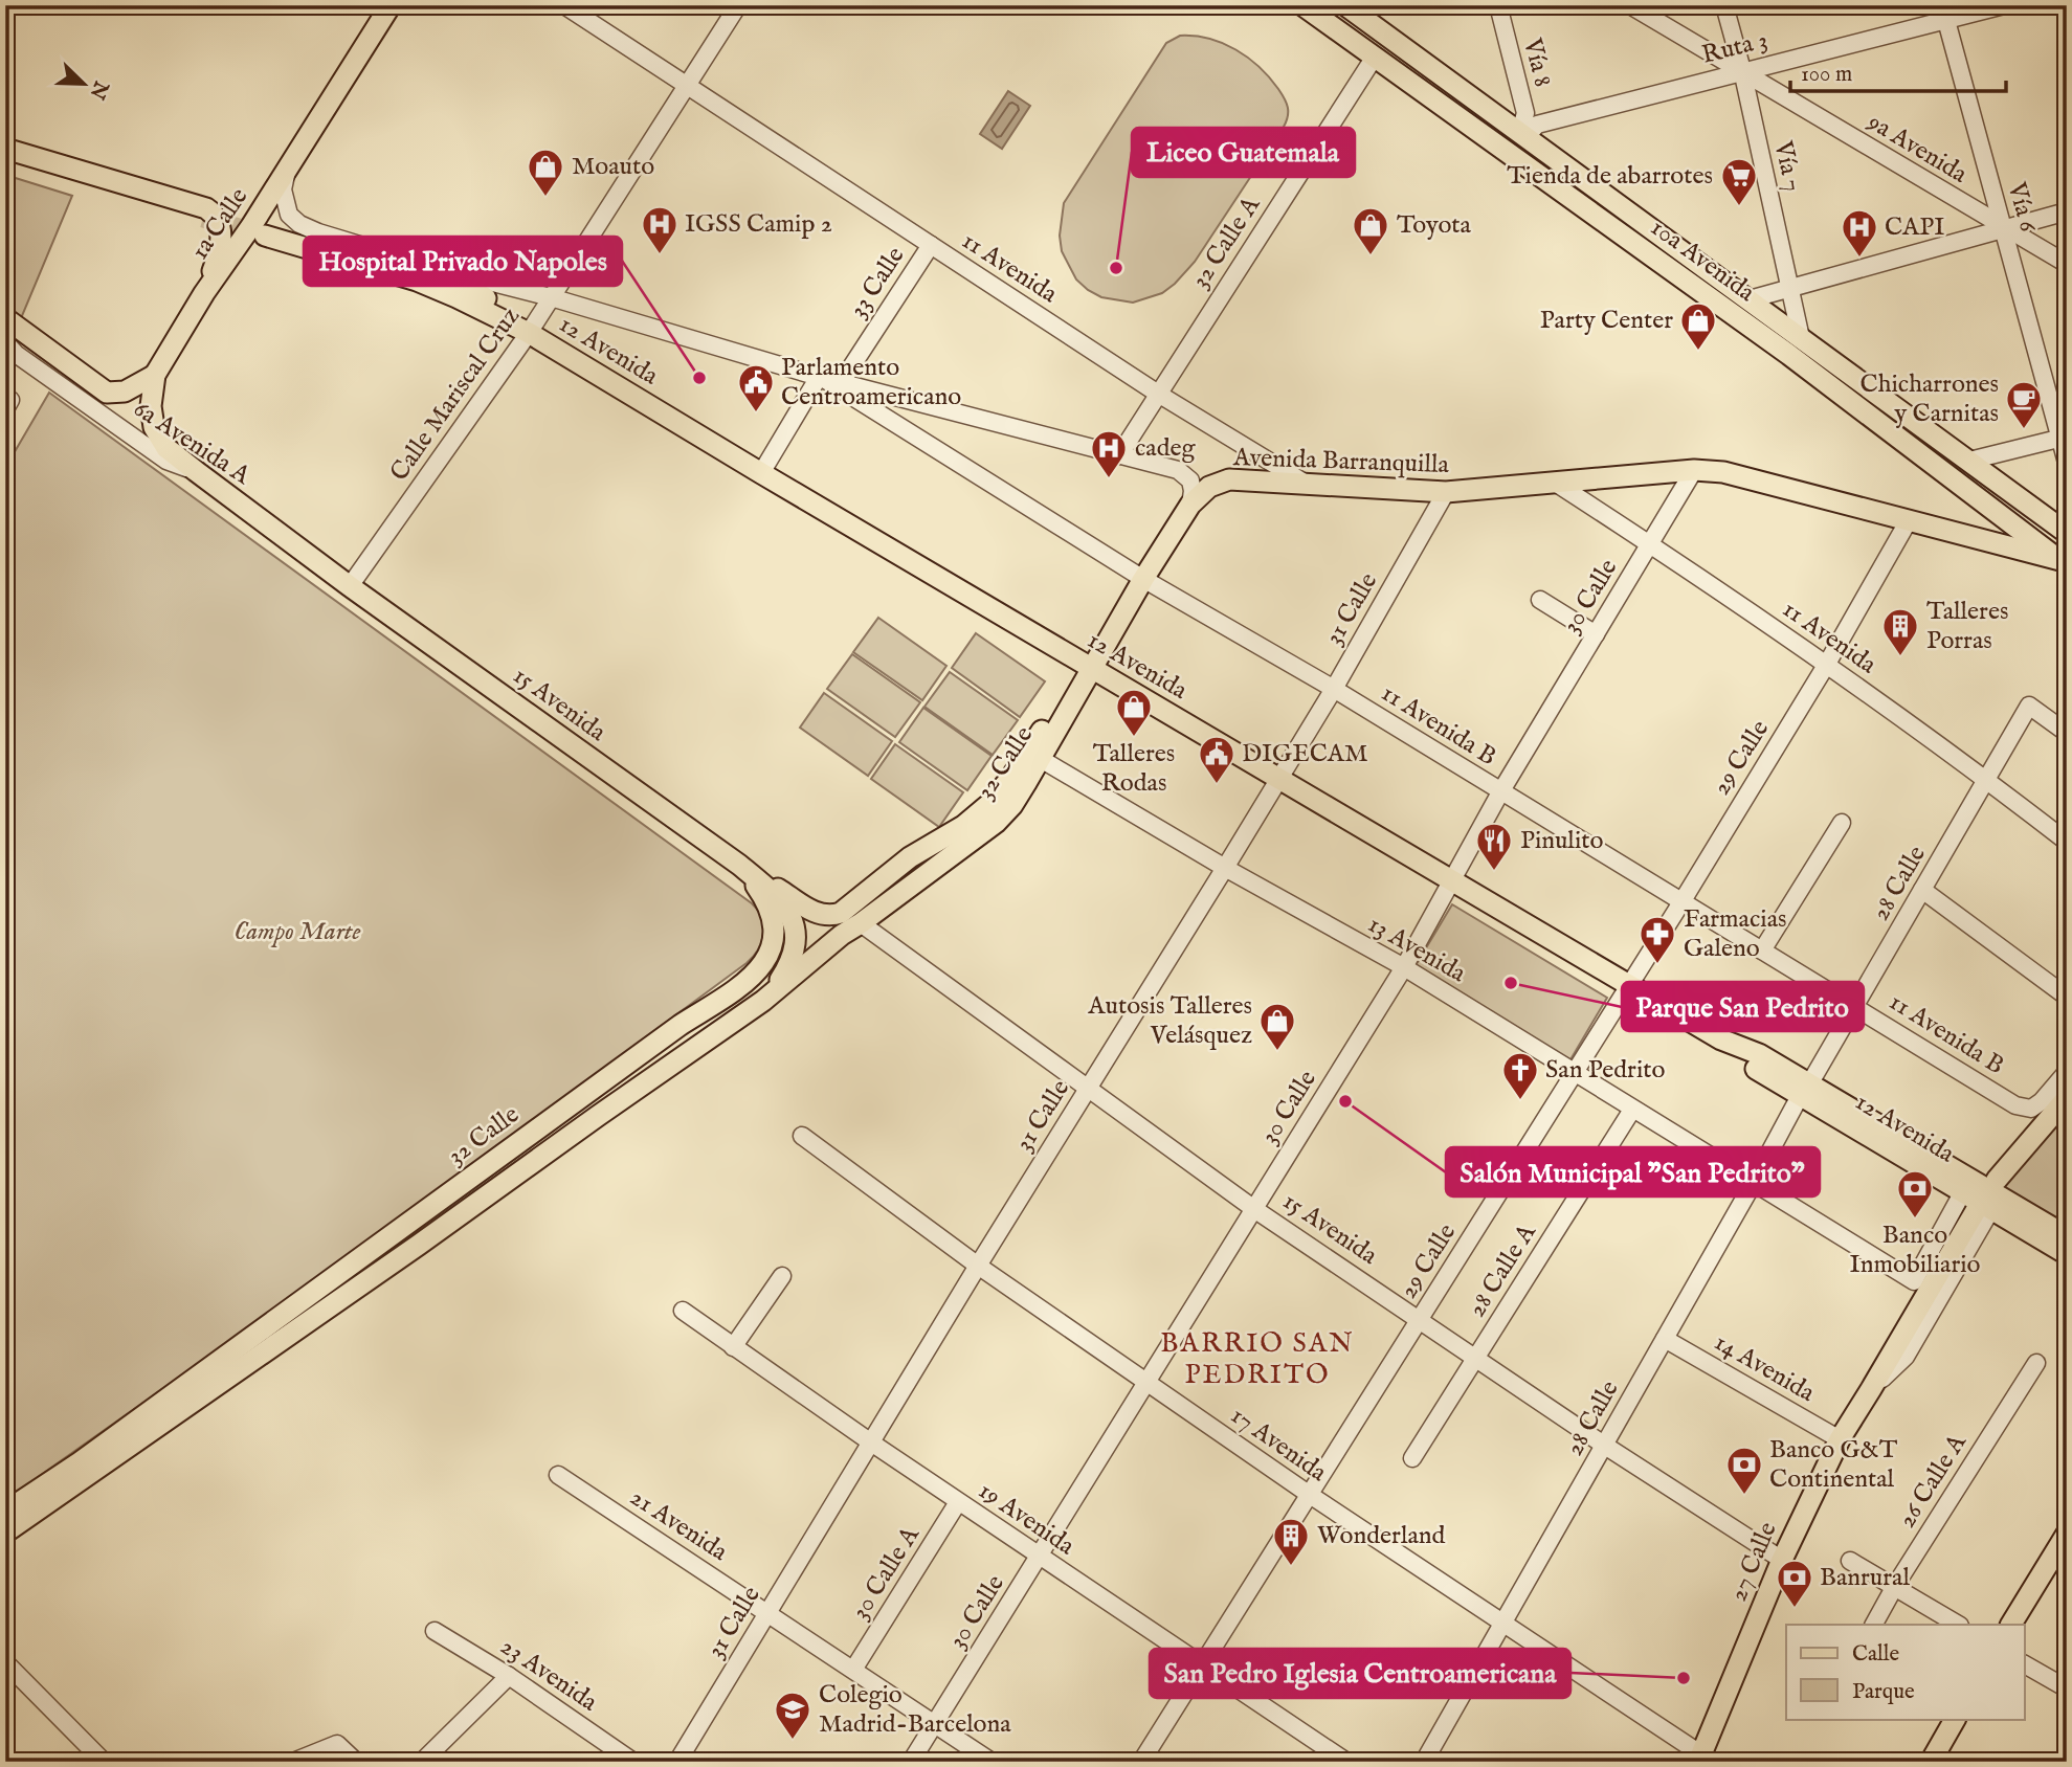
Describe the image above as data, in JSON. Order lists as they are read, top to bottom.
{
  "streets": {
    "main road": [
      "1a Calle",
      "10a Avenida",
      "12 Avenida",
      "6a Avenida A",
      "Avenida Barranquilla",
      "15 Avenida",
      "32 Calle",
      "27 Calle"
    ],
    "street": [
      "Ruta 3",
      "Vía 8",
      "9a Avenida",
      "Vía 7",
      "Vía 6",
      "32 Calle A",
      "11 Avenida",
      "33 Calle",
      "Calle Mariscal Cruz",
      "30 Calle",
      "31 Calle",
      "11 Avenida B",
      "29 Calle",
      "28 Calle",
      "13 Avenida",
      "28 Calle A",
      "14 Avenida",
      "17 Avenida",
      "26 Calle A",
      "19 Avenida",
      "21 Avenida",
      "30 Calle A",
      "23 Avenida"
    ]
  },
  "crossings": [
    ["Ruta 3", "Vía 8"],
    ["Ruta 3", "9a Avenida"],
    ["Ruta 3", "Vía 7"],
    ["Ruta 3", "Vía 6"],
    ["Ruta 3", "10a Avenida"],
    ["Vía 8", "10a Avenida"],
    ["9a Avenida", "Vía 7"],
    ["9a Avenida", "Vía 6"],
    ["Vía 7", "10a Avenida"],
    ["1a Calle", "6a Avenida A"],
    ["32 Calle A", "10a Avenida"],
    ["32 Calle A", "11 Avenida"],
    ["10a Avenida", "Avenida Barranquilla"],
    ["11 Avenida", "33 Calle"],
    ["11 Avenida", "Calle Mariscal Cruz"],
    ["11 Avenida", "Avenida Barranquilla"],
    ["11 Avenida", "30 Calle"],
    ["11 Avenida", "29 Calle"],
    ["11 Avenida", "28 Calle"],
    ["33 Calle", "12 Avenida"],
    ["33 Calle", "11 Avenida B"],
    ["12 Avenida", "Calle Mariscal Cruz"],
    ["12 Avenida", "30 Calle"],
    ["12 Avenida", "31 Calle"],
    ["12 Avenida", "29 Calle"],
    ["12 Avenida", "32 Calle"],
    ["12 Avenida", "28 Calle"],
    ["12 Avenida", "13 Avenida"],
    ["12 Avenida", "27 Calle"],
    ["Calle Mariscal Cruz", "6a Avenida A"],
    ["Calle Mariscal Cruz", "15 Avenida"],
    ["6a Avenida A", "15 Avenida"],
    ["Avenida Barranquilla", "30 Calle"],
    ["Avenida Barranquilla", "31 Calle"],
    ["Avenida Barranquilla", "29 Calle"],
    ["Avenida Barranquilla", "32 Calle"],
    ["30 Calle", "15 Avenida"],
    ["30 Calle", "11 Avenida B"],
    ["30 Calle", "13 Avenida"],
    ["30 Calle", "17 Avenida"],
    ["30 Calle", "19 Avenida"],
    ["30 Calle", "21 Avenida"],
    ["31 Calle", "15 Avenida"],
    ["31 Calle", "11 Avenida B"],
    ["31 Calle", "13 Avenida"],
    ["31 Calle", "17 Avenida"],
    ["31 Calle", "19 Avenida"],
    ["31 Calle", "21 Avenida"],
    ["15 Avenida", "29 Calle"],
    ["15 Avenida", "32 Calle"],
    ["15 Avenida", "28 Calle"],
    ["15 Avenida", "28 Calle A"],
    ["15 Avenida", "27 Calle"],
    ["11 Avenida B", "29 Calle"],
    ["11 Avenida B", "32 Calle"],
    ["11 Avenida B", "28 Calle"],
    ["29 Calle", "13 Avenida"],
    ["29 Calle", "17 Avenida"],
    ["29 Calle", "19 Avenida"],
    ["32 Calle", "13 Avenida"],
    ["28 Calle", "13 Avenida"],
    ["28 Calle", "14 Avenida"],
    ["28 Calle", "17 Avenida"],
    ["13 Avenida", "28 Calle A"],
    ["14 Avenida", "27 Calle"],
    ["17 Avenida", "27 Calle"],
    ["19 Avenida", "30 Calle A"],
    ["21 Avenida", "30 Calle A"]
  ],
  "districts": ["BARRIO SAN PEDRITO"],
  "parks": ["Campo Marte"],
  "places": {
    "shop": [
      "Moauto",
      "Toyota",
      "Party Center",
      "Talleres Rodas",
      "Autosis Talleres Velásquez"
    ],
    "supermarket": ["Tienda de abarrotes"],
    "hospital": ["IGSS Camip 2", "CAPI", "cadeg"],
    "other": [
      "Liceo Guatemala",
      "Hospital Privado Napoles",
      "Parque San Pedrito",
      "Salón Municipal \"San Pedrito\"",
      "San Pedro Iglesia Centroamericana"
    ],
    "public building": ["Parlamento Centroamericano", "DIGECAM"],
    "cafe": ["Chicharrones y Carnitas"],
    "building": ["Talleres Porras", "Wonderland"],
    "restaurant": ["Pinulito"],
    "pharmacy": ["Farmacias Galeno"],
    "church": ["San Pedrito"],
    "bank": ["Banco Inmobiliario", "Banco G&T Continental", "Banrural"],
    "school or university": ["Colegio Madrid-Barcelona"]
  },
  "legend": ["Calle", "Parque"],
  "scale_bar": "100 m",
  "north": "bottom right"
}
